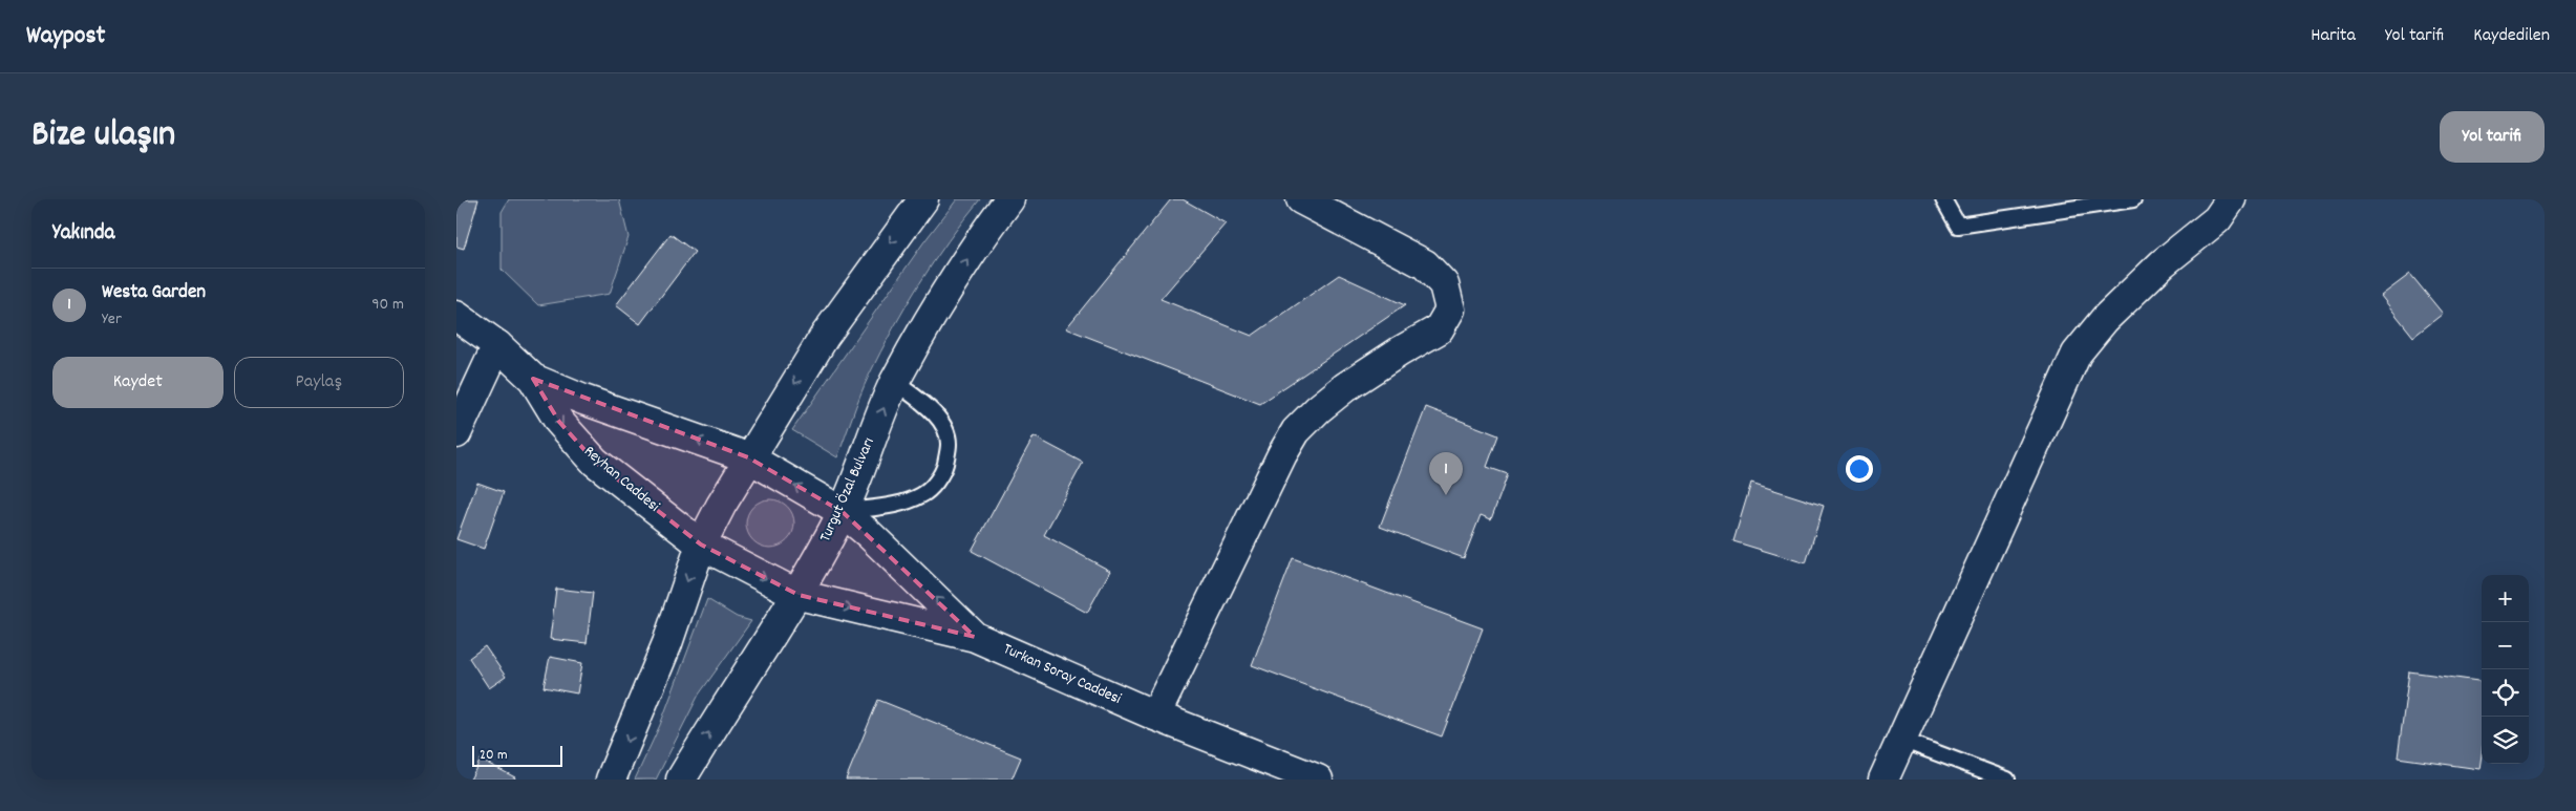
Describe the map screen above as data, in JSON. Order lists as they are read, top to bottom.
{
  "streets": {
    "street": ["Reyhan Caddesi", "Turgut Özal Bulvarı", "Turkan Soray Caddesi"]
  },
  "crossings": [
    ["Reyhan Caddesi", "Turgut Özal Bulvarı"],
    ["Reyhan Caddesi", "Turkan Soray Caddesi"],
    ["Turgut Özal Bulvarı", "Turkan Soray Caddesi"]
  ],
  "one_way": ["Reyhan Caddesi", "Turkan Soray Caddesi"],
  "scale_bar": "20 m",
  "page": {
    "header": "Waypost",
    "nav": ["Harita", "Yol tarifi", "Kaydedilen"],
    "title": "Bize ulaşın",
    "buttons": [
      "Yol tarifi",
      ["Kaydet", "Paylaş"]
    ],
    "heading": "Yakında",
    "list": [
      {
        "mark": "1",
        "name": "Westa Garden",
        "note": "Yer",
        "value": "90 m"
      }
    ],
    "pins": "1",
    "map_buttons": ["+", "−"],
    "scale": "20 m"
  }
}
